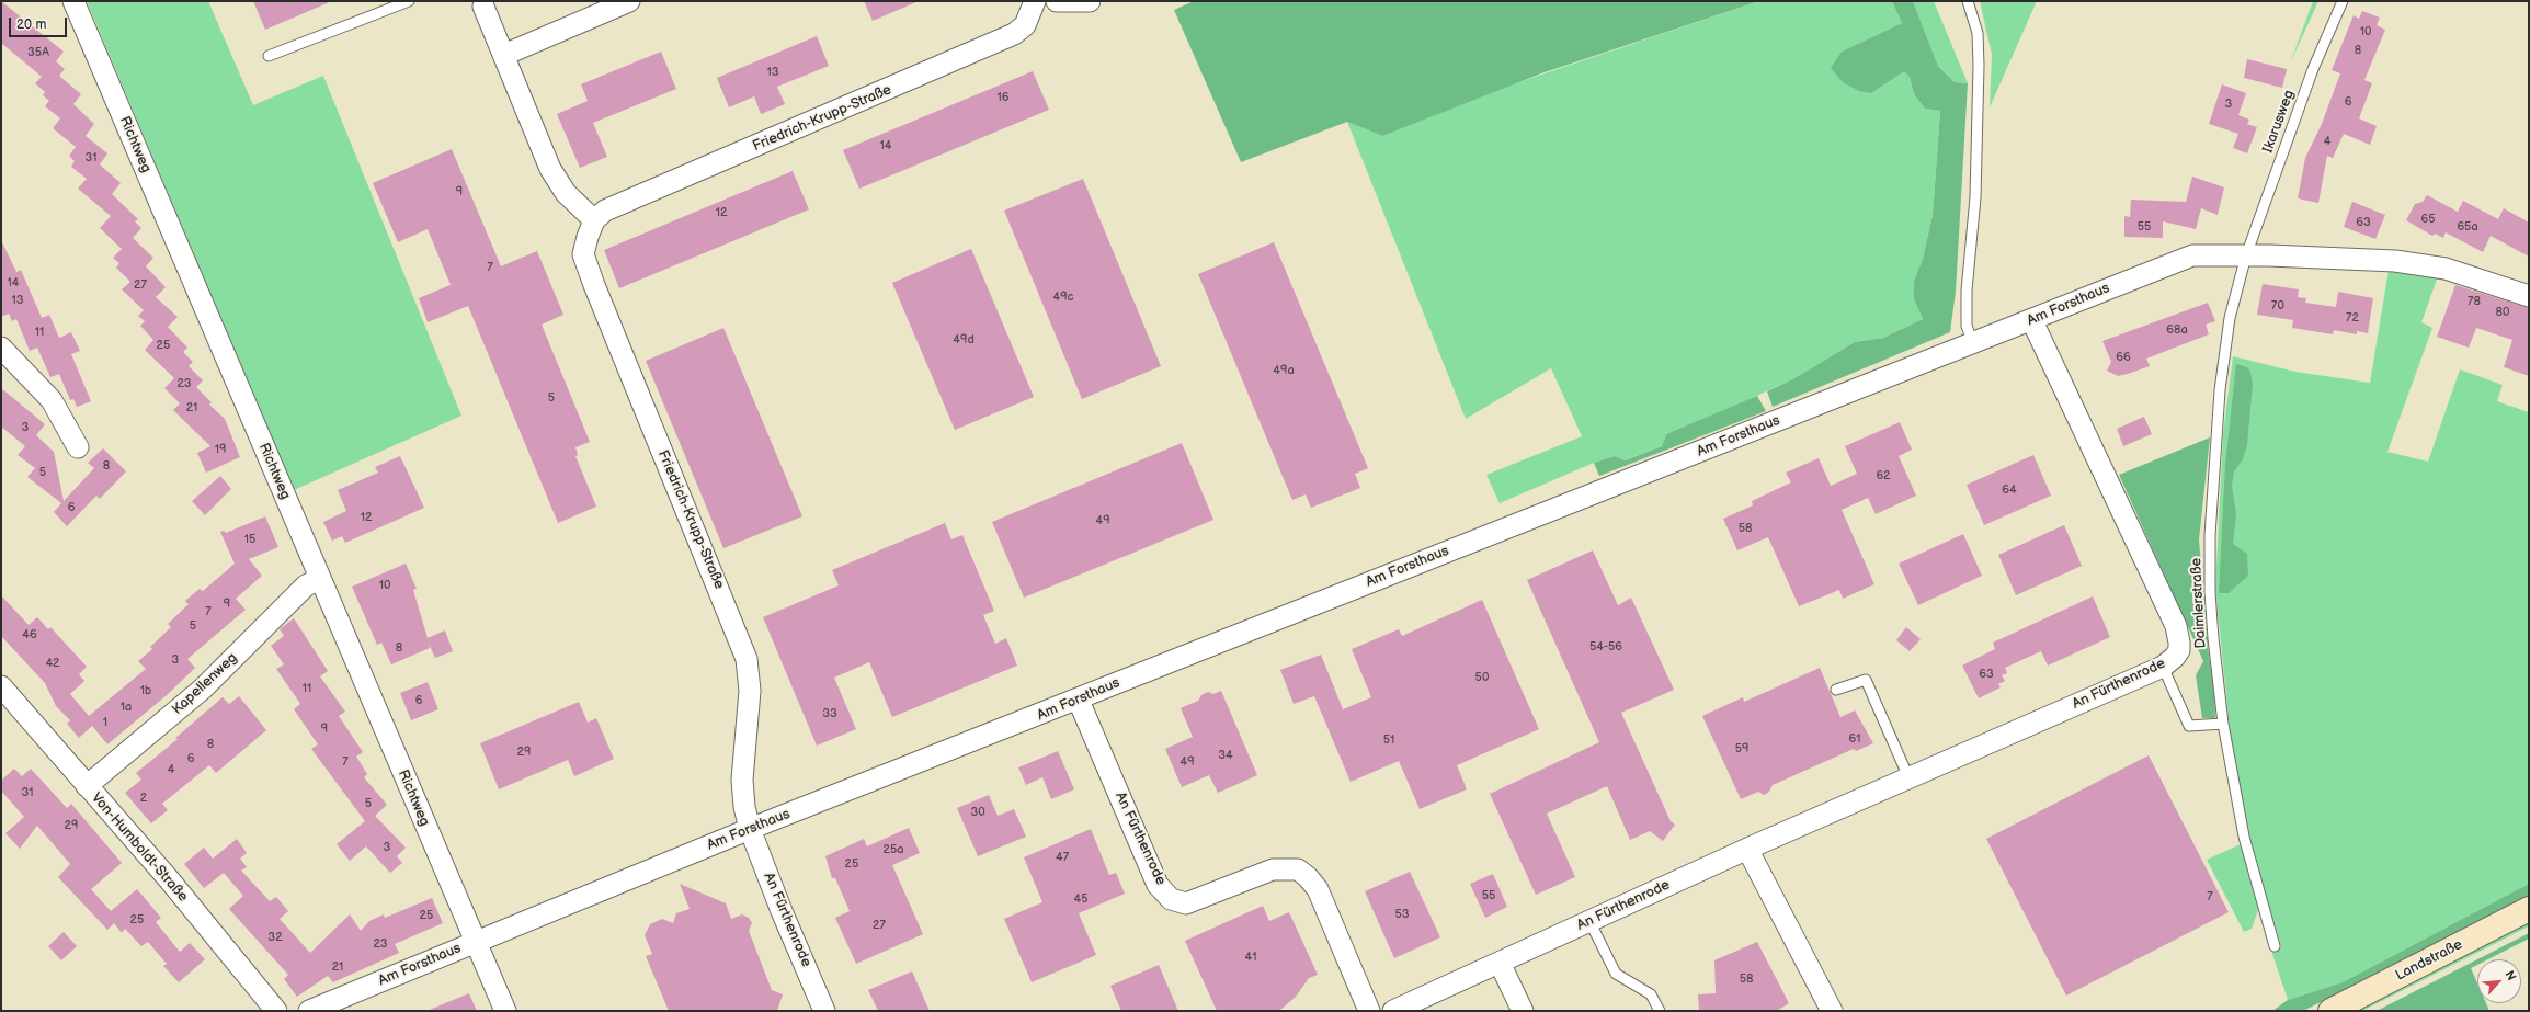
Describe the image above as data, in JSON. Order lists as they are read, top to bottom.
{
  "streets": {
    "street": [
      "Friedrich-Krupp-Straße",
      "Richtweg",
      "Am Forsthaus",
      "Kapellenweg",
      "An Fürthenrode",
      "Von-Humboldt-Straße",
      "Landstraße"
    ],
    "lane": ["Ikarusweg", "Daimlerstraße"]
  },
  "crossings": [
    ["Friedrich-Krupp-Straße", "Am Forsthaus"],
    ["Friedrich-Krupp-Straße", "An Fürthenrode"],
    ["Ikarusweg", "Am Forsthaus"],
    ["Ikarusweg", "Daimlerstraße"],
    ["Richtweg", "Am Forsthaus"],
    ["Richtweg", "Kapellenweg"],
    ["Am Forsthaus", "Daimlerstraße"],
    ["Am Forsthaus", "An Fürthenrode"],
    ["Kapellenweg", "Von-Humboldt-Straße"]
  ],
  "house_numbers": [
    "10",
    "8",
    "35A",
    "13",
    "16",
    "6",
    "3",
    "4",
    "14",
    "31",
    "9",
    "12",
    "65",
    "63",
    "55",
    "65a",
    "7",
    "14",
    "27",
    "49c",
    "13",
    "78",
    "70",
    "80",
    "72",
    "68a",
    "11",
    "49d",
    "25",
    "66",
    "49a",
    "23",
    "5",
    "21",
    "3",
    "19",
    "8",
    "5",
    "62",
    "64",
    "6",
    "12",
    "49",
    "58",
    "15",
    "10",
    "9",
    "7",
    "5",
    "46",
    "54-56",
    "8",
    "3",
    "42",
    "63",
    "50",
    "11",
    "1b",
    "6",
    "1a",
    "33",
    "1",
    "9",
    "61",
    "51",
    "8",
    "59",
    "29",
    "34",
    "6",
    "7",
    "49",
    "4",
    "31",
    "2",
    "5",
    "30",
    "29",
    "3",
    "25a",
    "47",
    "25",
    "55",
    "7",
    "45",
    "53",
    "25",
    "25",
    "27",
    "32",
    "23",
    "41",
    "21",
    "58"
  ],
  "scale_bar": "20 m",
  "north": "top right"
}
